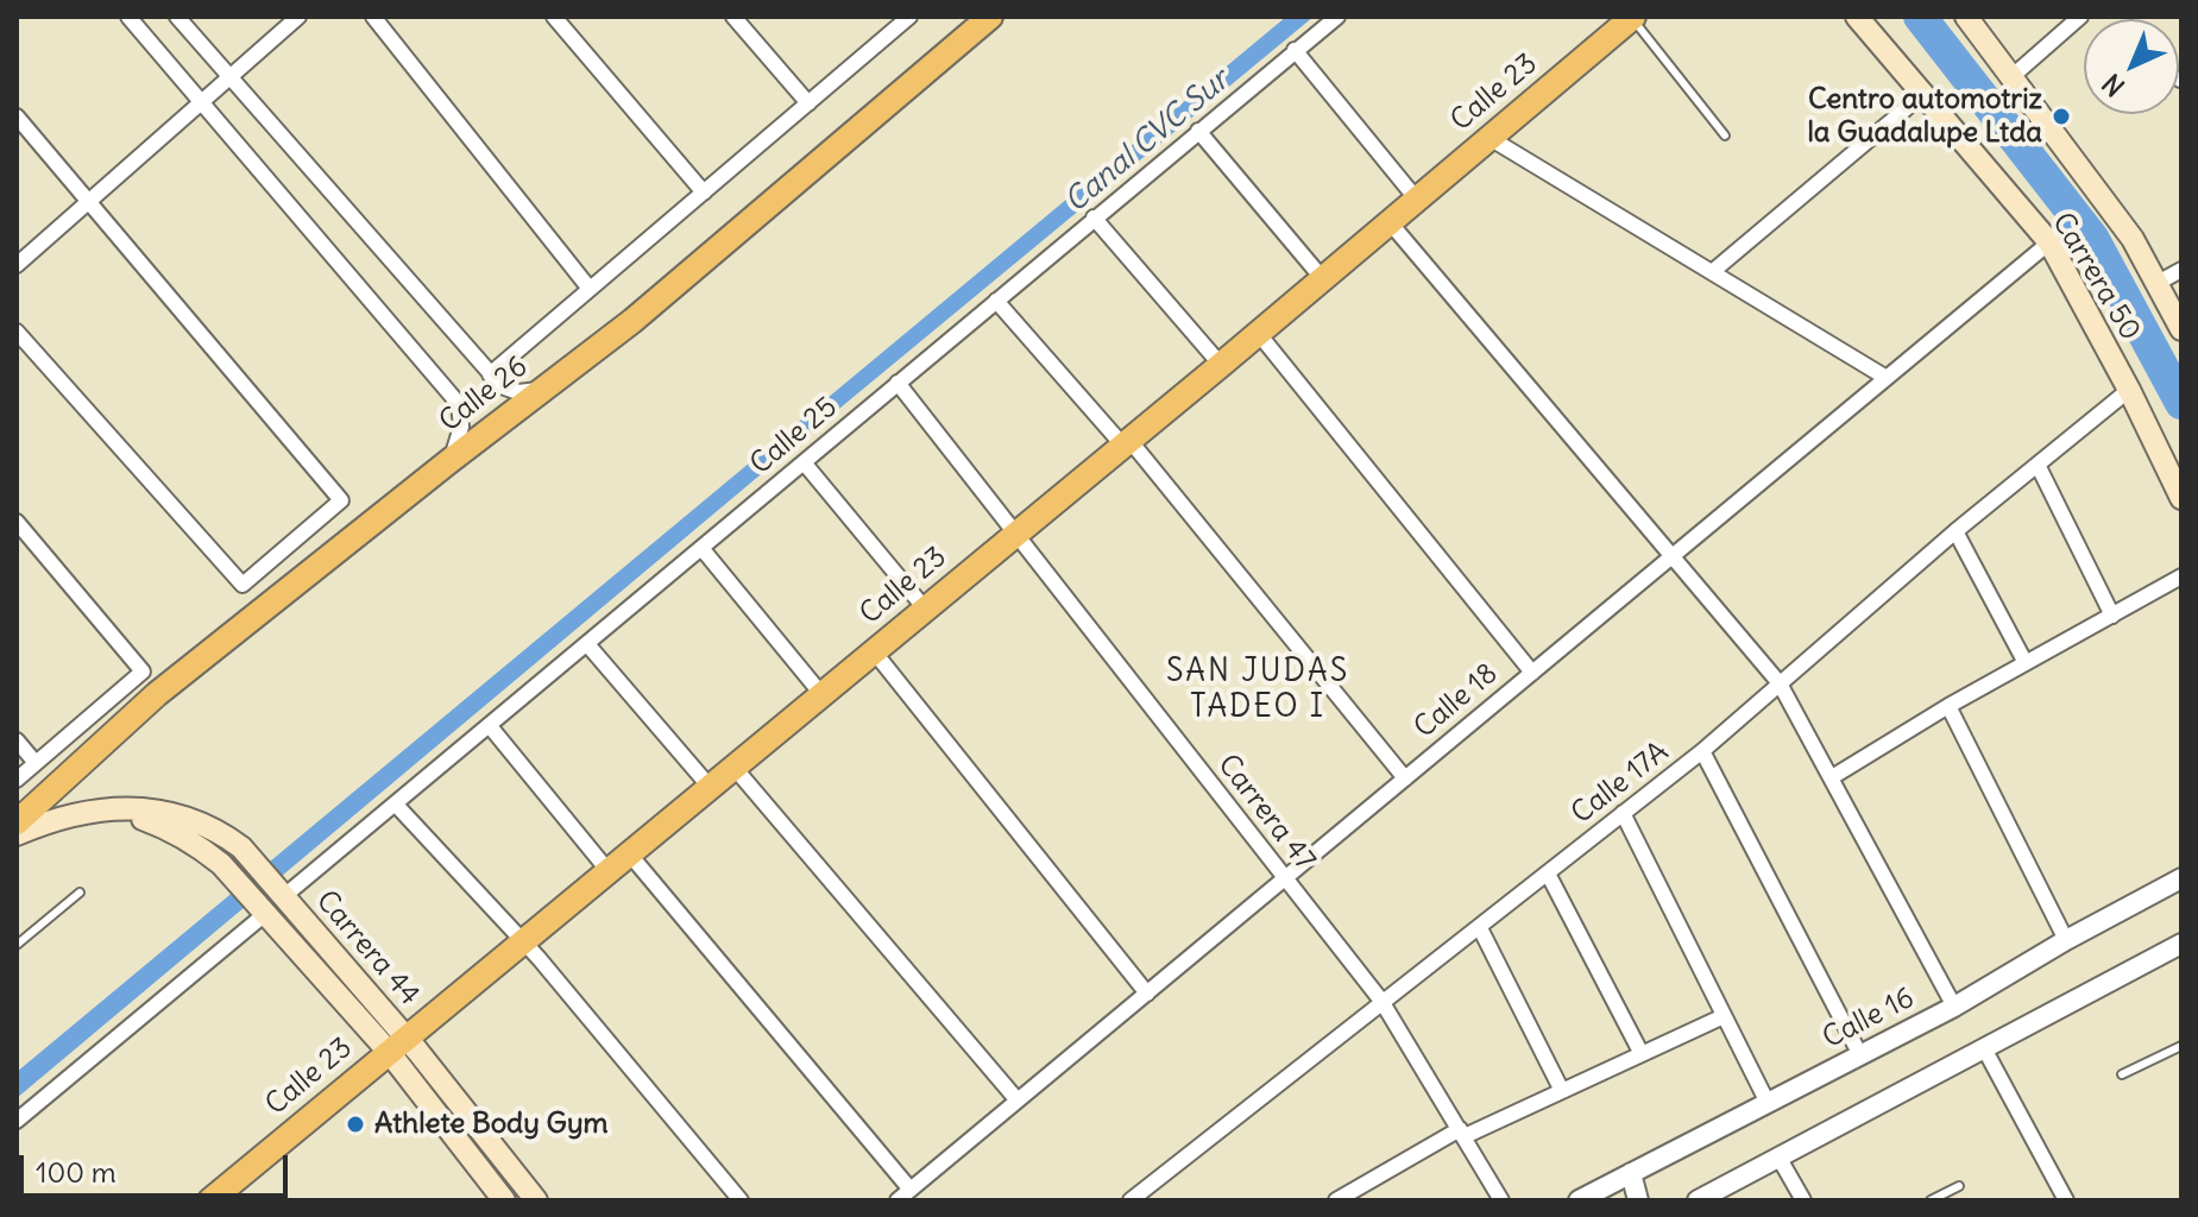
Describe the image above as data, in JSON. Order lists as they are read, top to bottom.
{
  "streets": {
    "main road": [
      "Calle 23",
      "Carrera 50",
      "Calle 26",
      "Carrera 44"
    ],
    "street": [
      "Calle 25",
      "Calle 18",
      "Calle 17A",
      "Carrera 47",
      "Calle 16"
    ]
  },
  "crossings": [
    ["Calle 23", "Carrera 47"],
    ["Calle 23", "Carrera 44"],
    ["Carrera 50", "Calle 18"],
    ["Carrera 50", "Calle 17A"],
    ["Calle 25", "Carrera 47"],
    ["Calle 25", "Carrera 44"],
    ["Calle 18", "Carrera 47"],
    ["Calle 17A", "Carrera 47"]
  ],
  "districts": ["SAN JUDAS TADEO I"],
  "water": ["Canal CVC Sur"],
  "places": ["Centro automotriz la Guadalupe Ltda", "Athlete Body Gym"],
  "scale_bar": "100 m",
  "north": "bottom left"
}
